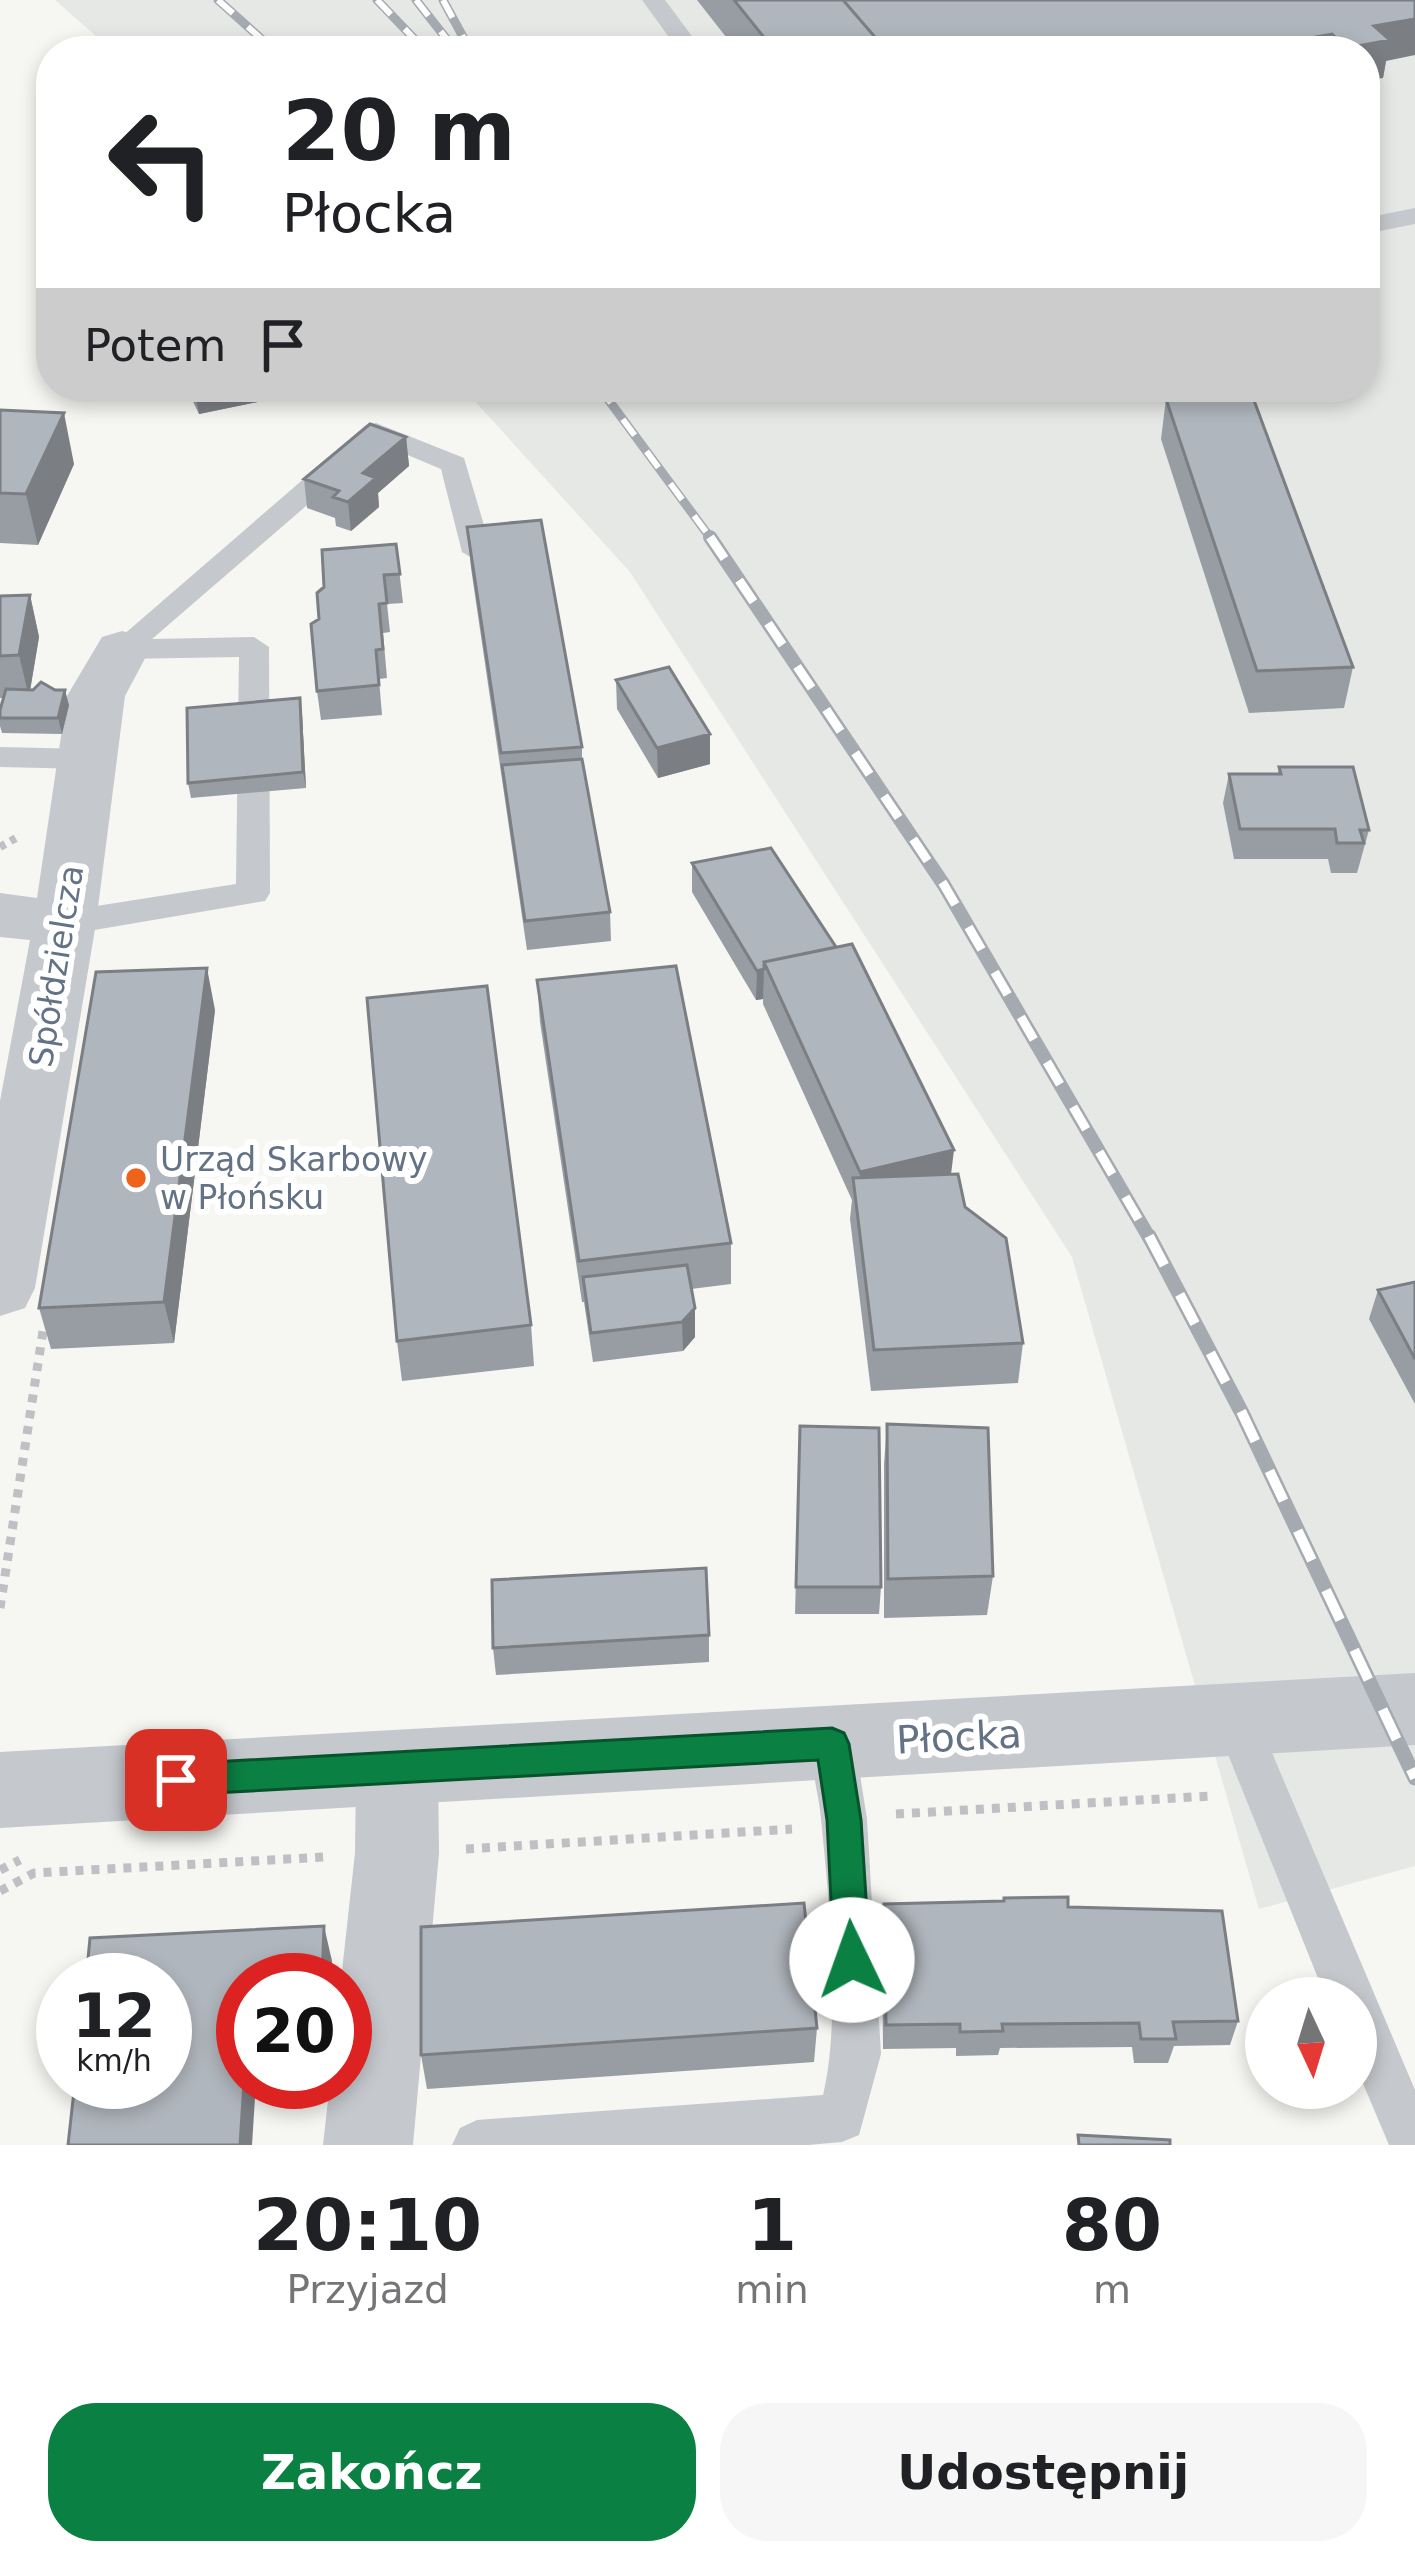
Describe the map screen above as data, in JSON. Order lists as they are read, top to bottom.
{
  "streets": {
    "street": ["Spółdzielcza", "Płocka"]
  },
  "places": ["Urząd Skarbowy w Płońsku"],
  "north": "bottom",
  "page": {
    "turn": ["20 m", "Płocka"],
    "then": "Potem",
    "speed": "12 km/h",
    "limit": "20",
    "eta": [
      "20:10",
      "Przyjazd",
      "1",
      "min",
      "80",
      "m"
    ],
    "buttons": ["Zakończ", "Udostępnij"]
  }
}
